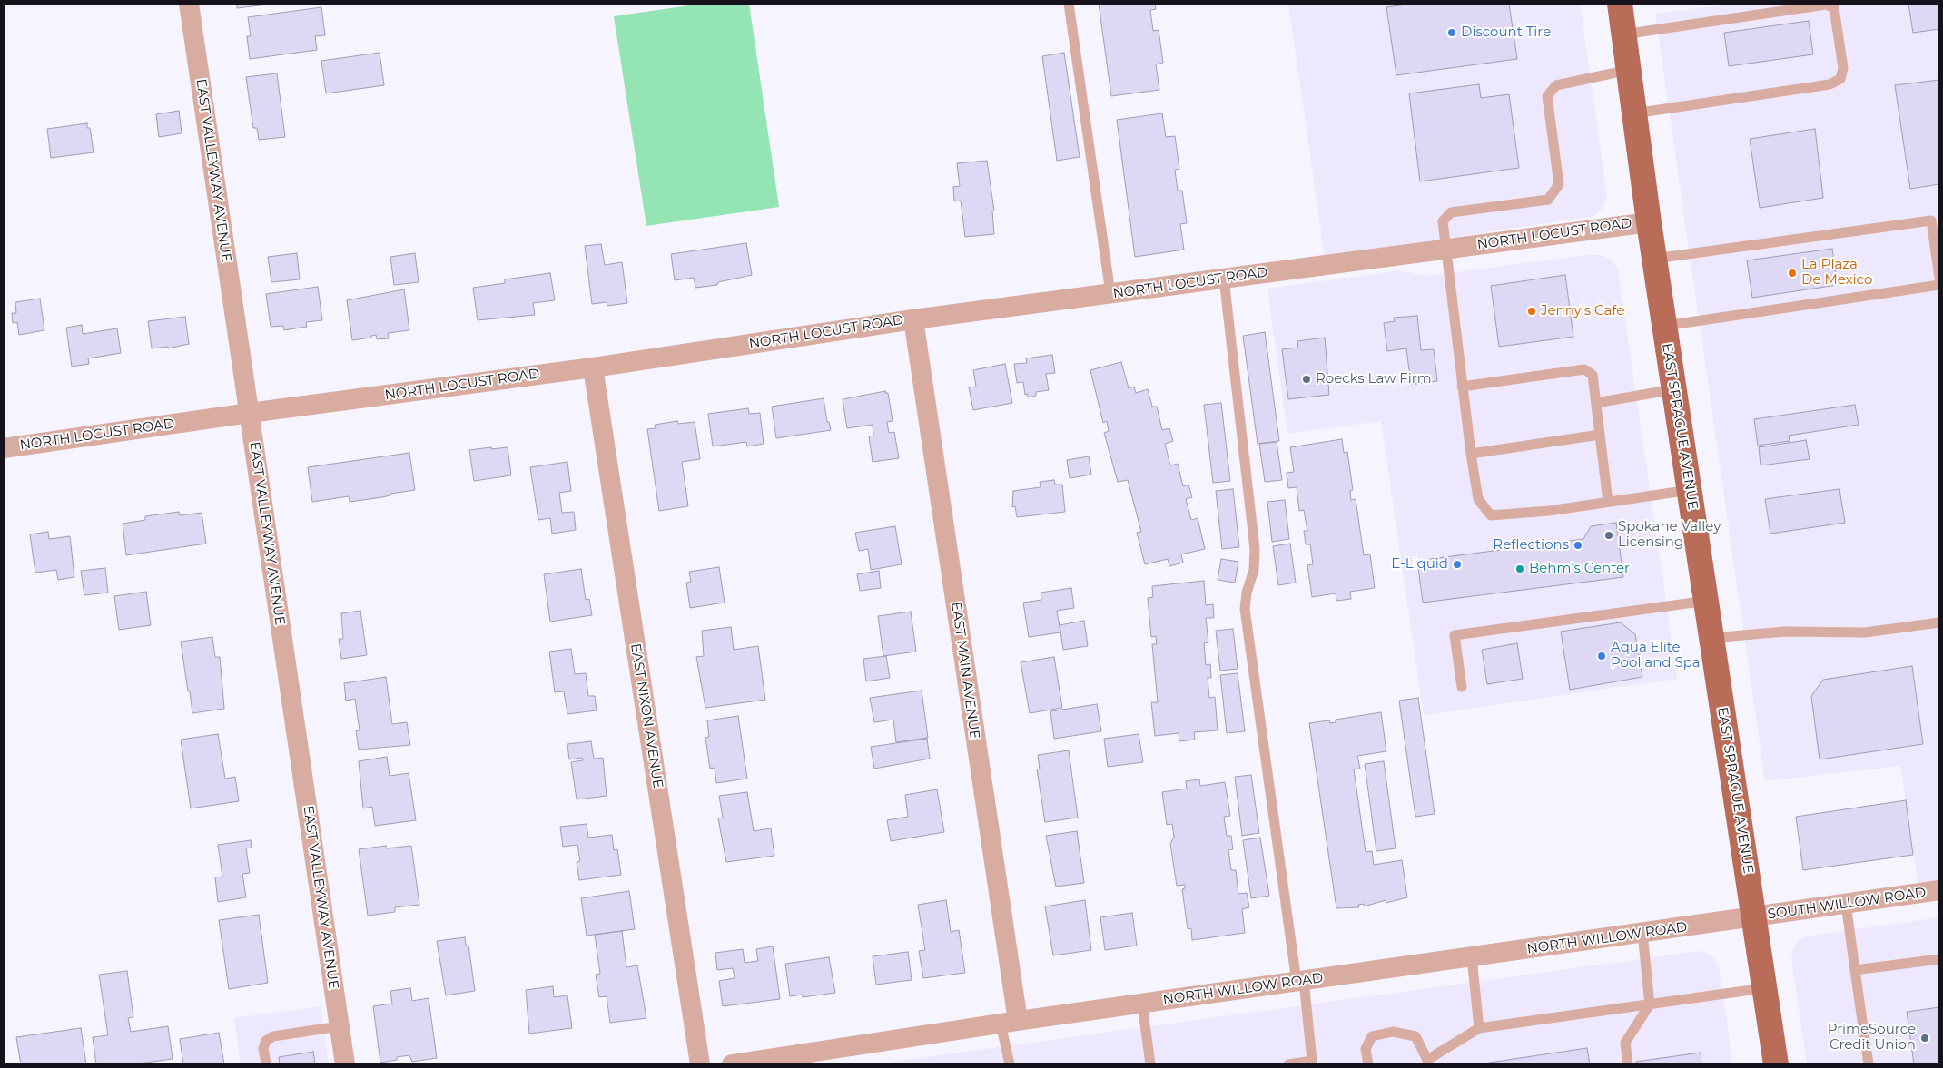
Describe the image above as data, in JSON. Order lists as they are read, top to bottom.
{
  "streets": {
    "main road": ["EAST SPRAGUE AVENUE"],
    "street": [
      "EAST VALLEYWAY AVENUE",
      "NORTH LOCUST ROAD",
      "EAST MAIN AVENUE",
      "EAST NIXON AVENUE",
      "SOUTH WILLOW ROAD",
      "NORTH WILLOW ROAD"
    ]
  },
  "crossings": [
    ["EAST VALLEYWAY AVENUE", "NORTH LOCUST ROAD"],
    ["NORTH LOCUST ROAD", "EAST SPRAGUE AVENUE"],
    ["NORTH LOCUST ROAD", "EAST MAIN AVENUE"],
    ["NORTH LOCUST ROAD", "EAST NIXON AVENUE"],
    ["EAST SPRAGUE AVENUE", "SOUTH WILLOW ROAD"],
    ["EAST SPRAGUE AVENUE", "NORTH WILLOW ROAD"],
    ["EAST MAIN AVENUE", "NORTH WILLOW ROAD"],
    ["SOUTH WILLOW ROAD", "NORTH WILLOW ROAD"]
  ],
  "places": [
    "Discount Tire",
    "La Plaza De Mexico",
    "Jenny's Cafe",
    "Roecks Law Firm",
    "Spokane Valley Licensing",
    "Reflections",
    "E-Liquid",
    "Behm's Center",
    "Aqua Elite Pool and Spa",
    "PrimeSource Credit Union"
  ]
}
